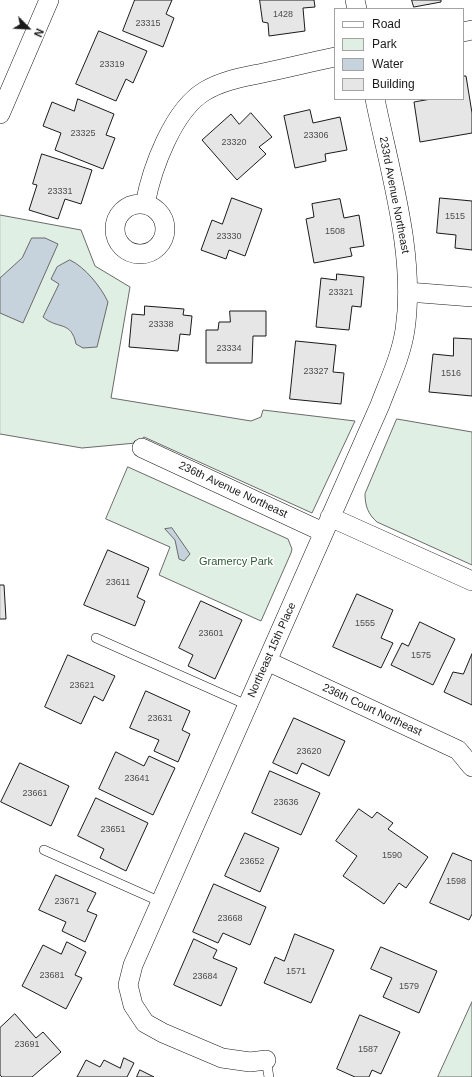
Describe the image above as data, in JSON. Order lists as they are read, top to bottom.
{
  "streets": {
    "street": [
      "233rd Avenue Northeast",
      "236th Avenue Northeast",
      "Northeast 15th Place",
      "236th Court Northeast"
    ]
  },
  "crossings": [
    ["233rd Avenue Northeast", "Northeast 15th Place"],
    ["236th Avenue Northeast", "Northeast 15th Place"],
    ["Northeast 15th Place", "236th Court Northeast"]
  ],
  "parks": ["Gramercy Park"],
  "house_numbers": [
    "1428",
    "23315",
    "23319",
    "23325",
    "23306",
    "23320",
    "23331",
    "1515",
    "1508",
    "23330",
    "23321",
    "23338",
    "23334",
    "23327",
    "1516",
    "23611",
    "1555",
    "23601",
    "1575",
    "23621",
    "23631",
    "23620",
    "23641",
    "23661",
    "23636",
    "23651",
    "1590",
    "23652",
    "1598",
    "23671",
    "23668",
    "1571",
    "23681",
    "23684",
    "1579",
    "23691",
    "1587"
  ],
  "legend": [
    "Road",
    "Park",
    "Water",
    "Building"
  ],
  "north": "bottom right"
}
